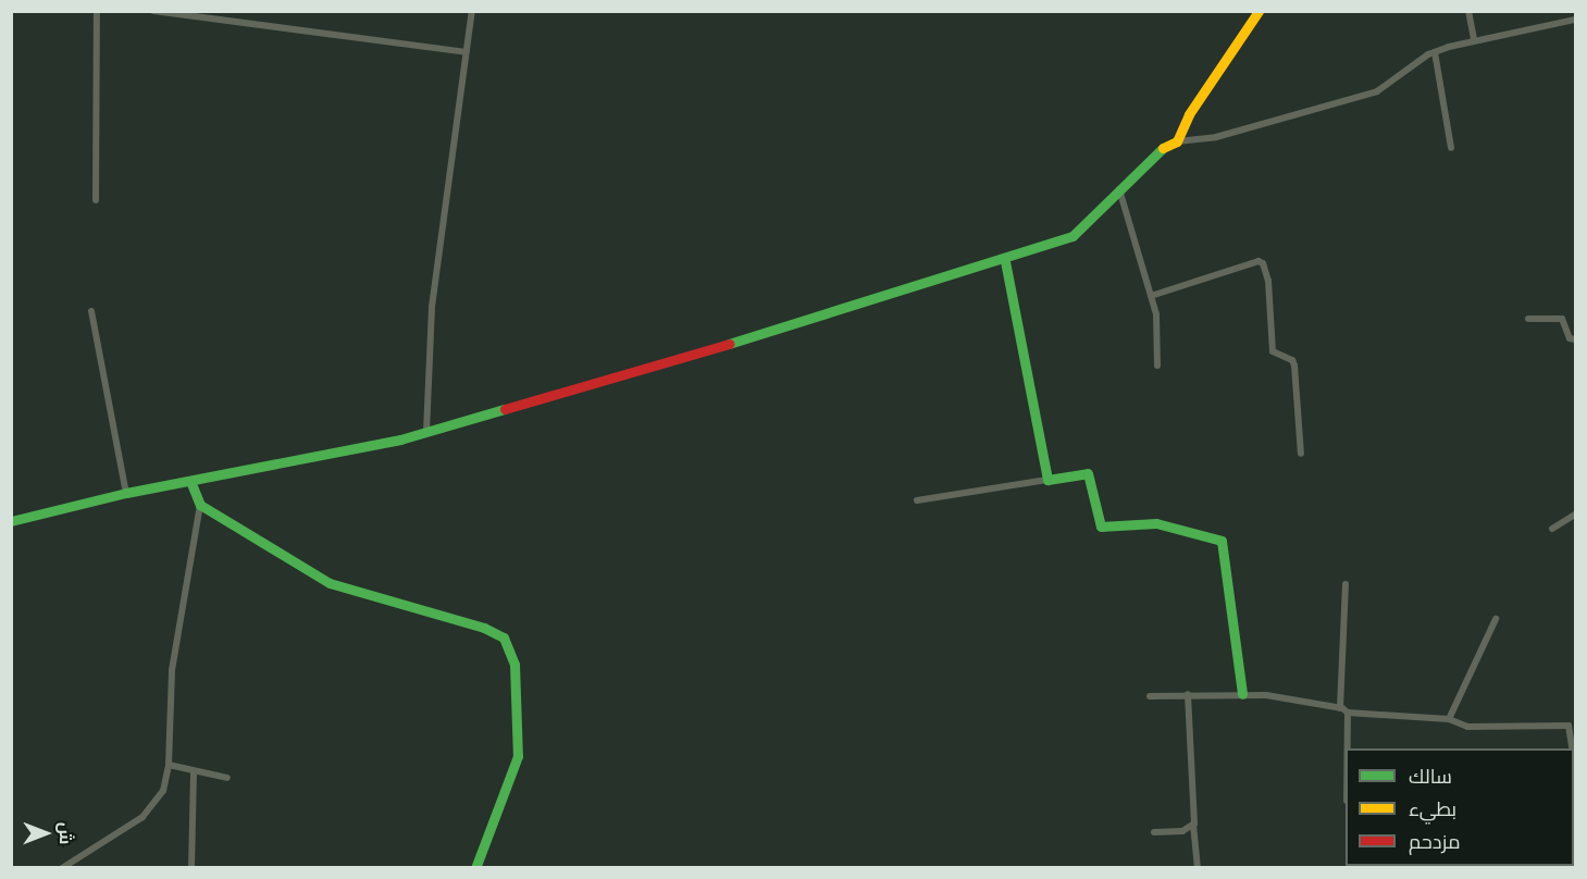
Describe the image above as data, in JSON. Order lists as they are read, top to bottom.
{
  "legend": ["سالك", "بطيء", "مزدحم"],
  "north": "right"
}
